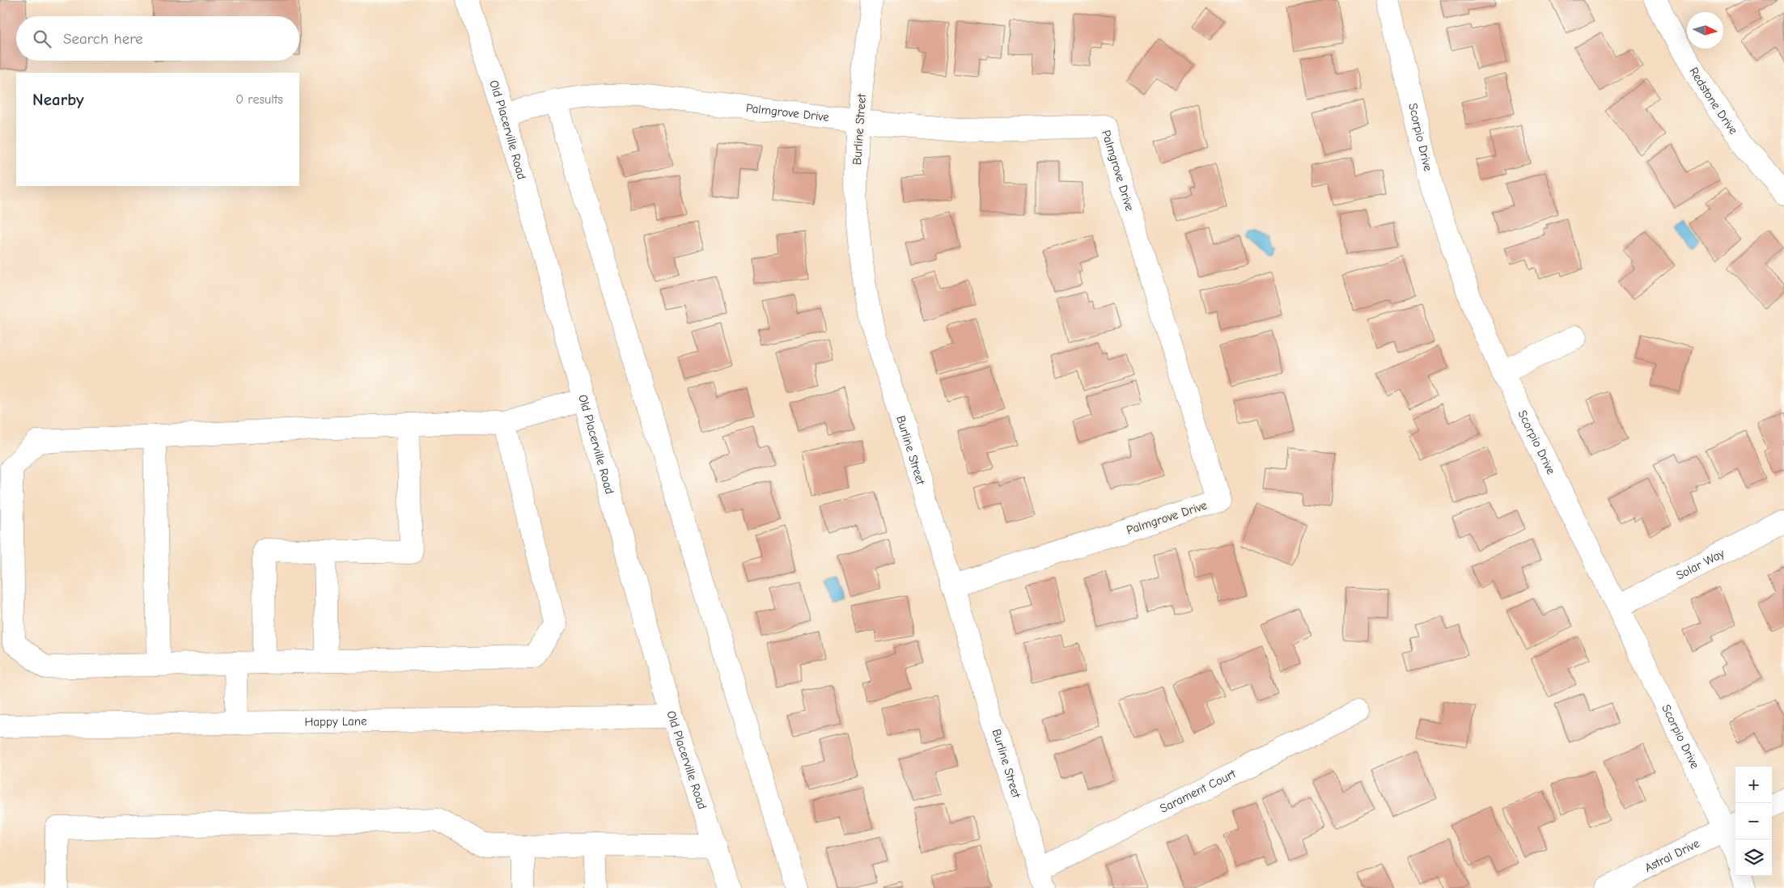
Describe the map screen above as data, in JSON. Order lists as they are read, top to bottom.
{
  "streets": {
    "street": [
      "Redstone Drive",
      "Palmgrove Drive",
      "Old Placerville Road",
      "Burline Street",
      "Scorpio Drive",
      "Solar Way",
      "Happy Lane",
      "Sarament Court",
      "Astral Drive"
    ]
  },
  "crossings": [
    ["Palmgrove Drive", "Old Placerville Road"],
    ["Palmgrove Drive", "Burline Street"],
    ["Old Placerville Road", "Happy Lane"],
    ["Burline Street", "Sarament Court"],
    ["Scorpio Drive", "Solar Way"],
    ["Scorpio Drive", "Astral Drive"]
  ],
  "north": "right",
  "page": {
    "search": "Search here",
    "heading": ["Nearby", "0 results"],
    "map_buttons": ["+", "−"]
  }
}
